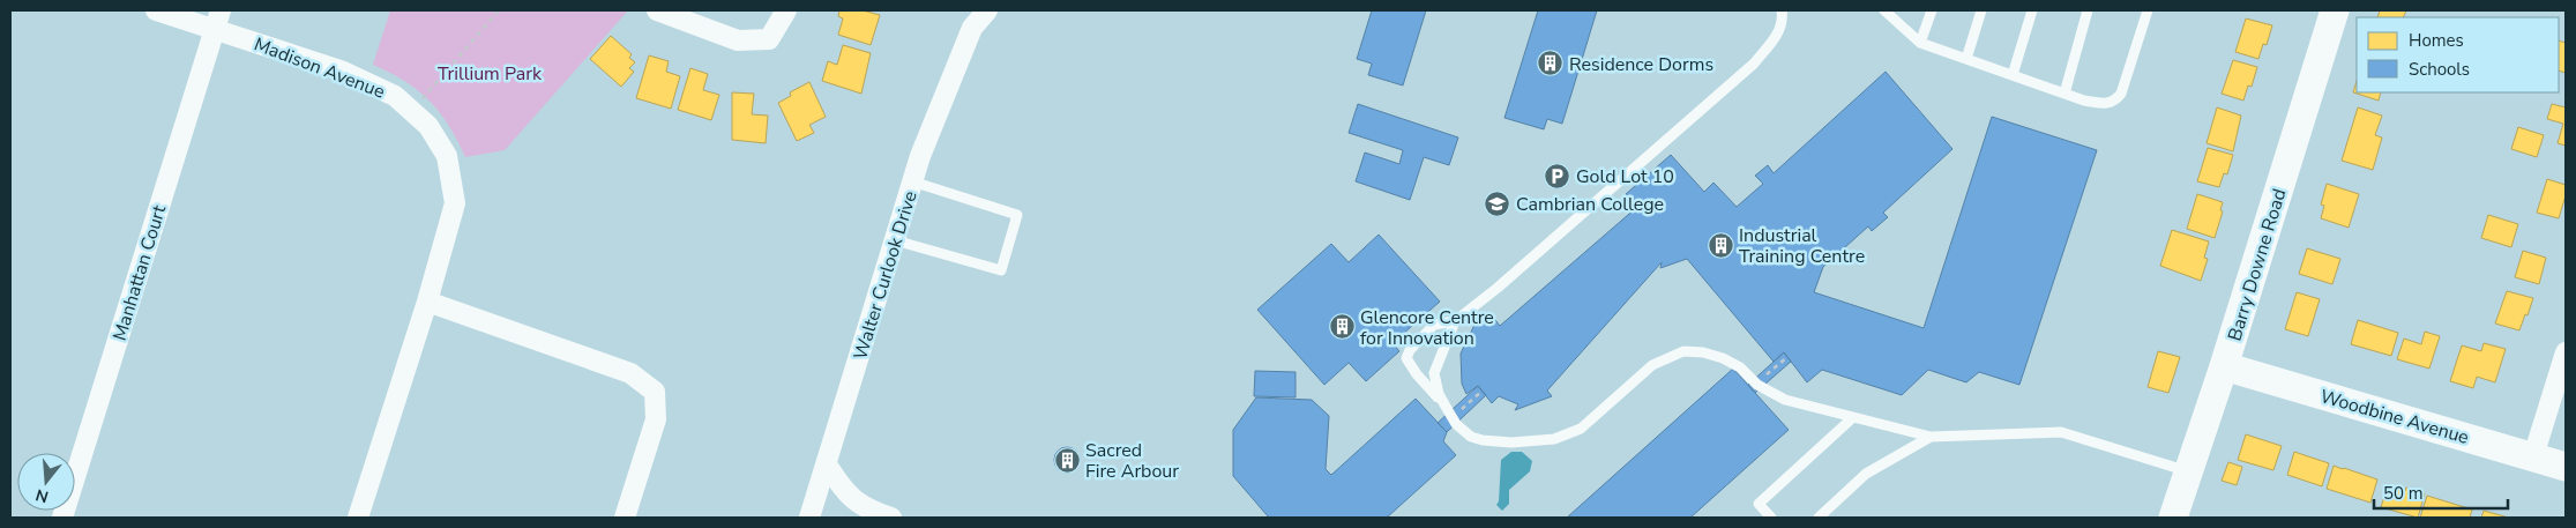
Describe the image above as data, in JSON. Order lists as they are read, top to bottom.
{
  "streets": {
    "main road": ["Barry Downe Road", "Woodbine Avenue"],
    "street": ["Madison Avenue", "Manhattan Court", "Walter Curlook Drive"]
  },
  "crossings": [
    ["Madison Avenue", "Manhattan Court"],
    ["Barry Downe Road", "Woodbine Avenue"]
  ],
  "parks": ["Trillium Park"],
  "places": {
    "building": [
      "Residence Dorms",
      "Industrial Training Centre",
      "Glencore Centre for Innovation",
      "Sacred Fire Arbour"
    ],
    "parking": ["Gold Lot 10"],
    "school or university": ["Cambrian College"]
  },
  "legend": ["Homes", "Schools"],
  "scale_bar": "50 m",
  "north": "bottom"
}
